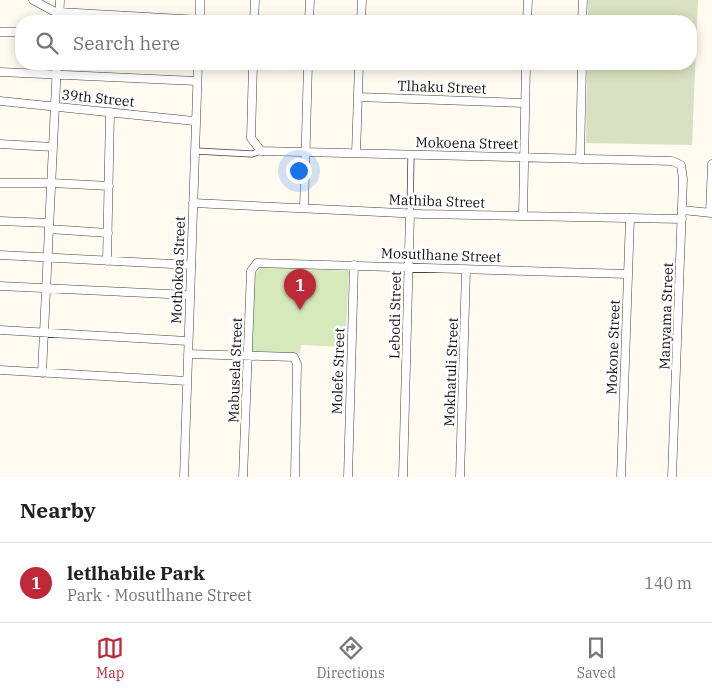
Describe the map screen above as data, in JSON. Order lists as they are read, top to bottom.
{
  "streets": {
    "street": [
      "Tlhaku Street",
      "39th Street",
      "Mokoena Street",
      "Mathiba Street",
      "Mosutlhane Street",
      "Mothokoa Street",
      "Lebodi Street",
      "Manyama Street",
      "Mokone Street",
      "Mabusela Street",
      "Molefe Street",
      "Mokhatuli Street"
    ]
  },
  "crossings": [
    ["39th Street", "Mothokoa Street"],
    ["Mokoena Street", "Lebodi Street"],
    ["Mokoena Street", "Manyama Street"],
    ["Mathiba Street", "Mothokoa Street"],
    ["Mathiba Street", "Lebodi Street"],
    ["Mathiba Street", "Manyama Street"],
    ["Mathiba Street", "Mokone Street"],
    ["Mosutlhane Street", "Lebodi Street"],
    ["Mosutlhane Street", "Mokone Street"],
    ["Mosutlhane Street", "Mabusela Street"],
    ["Mosutlhane Street", "Molefe Street"],
    ["Mosutlhane Street", "Mokhatuli Street"]
  ],
  "page": {
    "search": "Search here",
    "pins": "1",
    "heading": "Nearby",
    "list": [
      {
        "mark": "1",
        "name": "letlhabile Park",
        "note": "Park · Mosutlhane Street",
        "value": "140 m"
      }
    ],
    "nav": ["Map", "Directions", "Saved"]
  }
}
